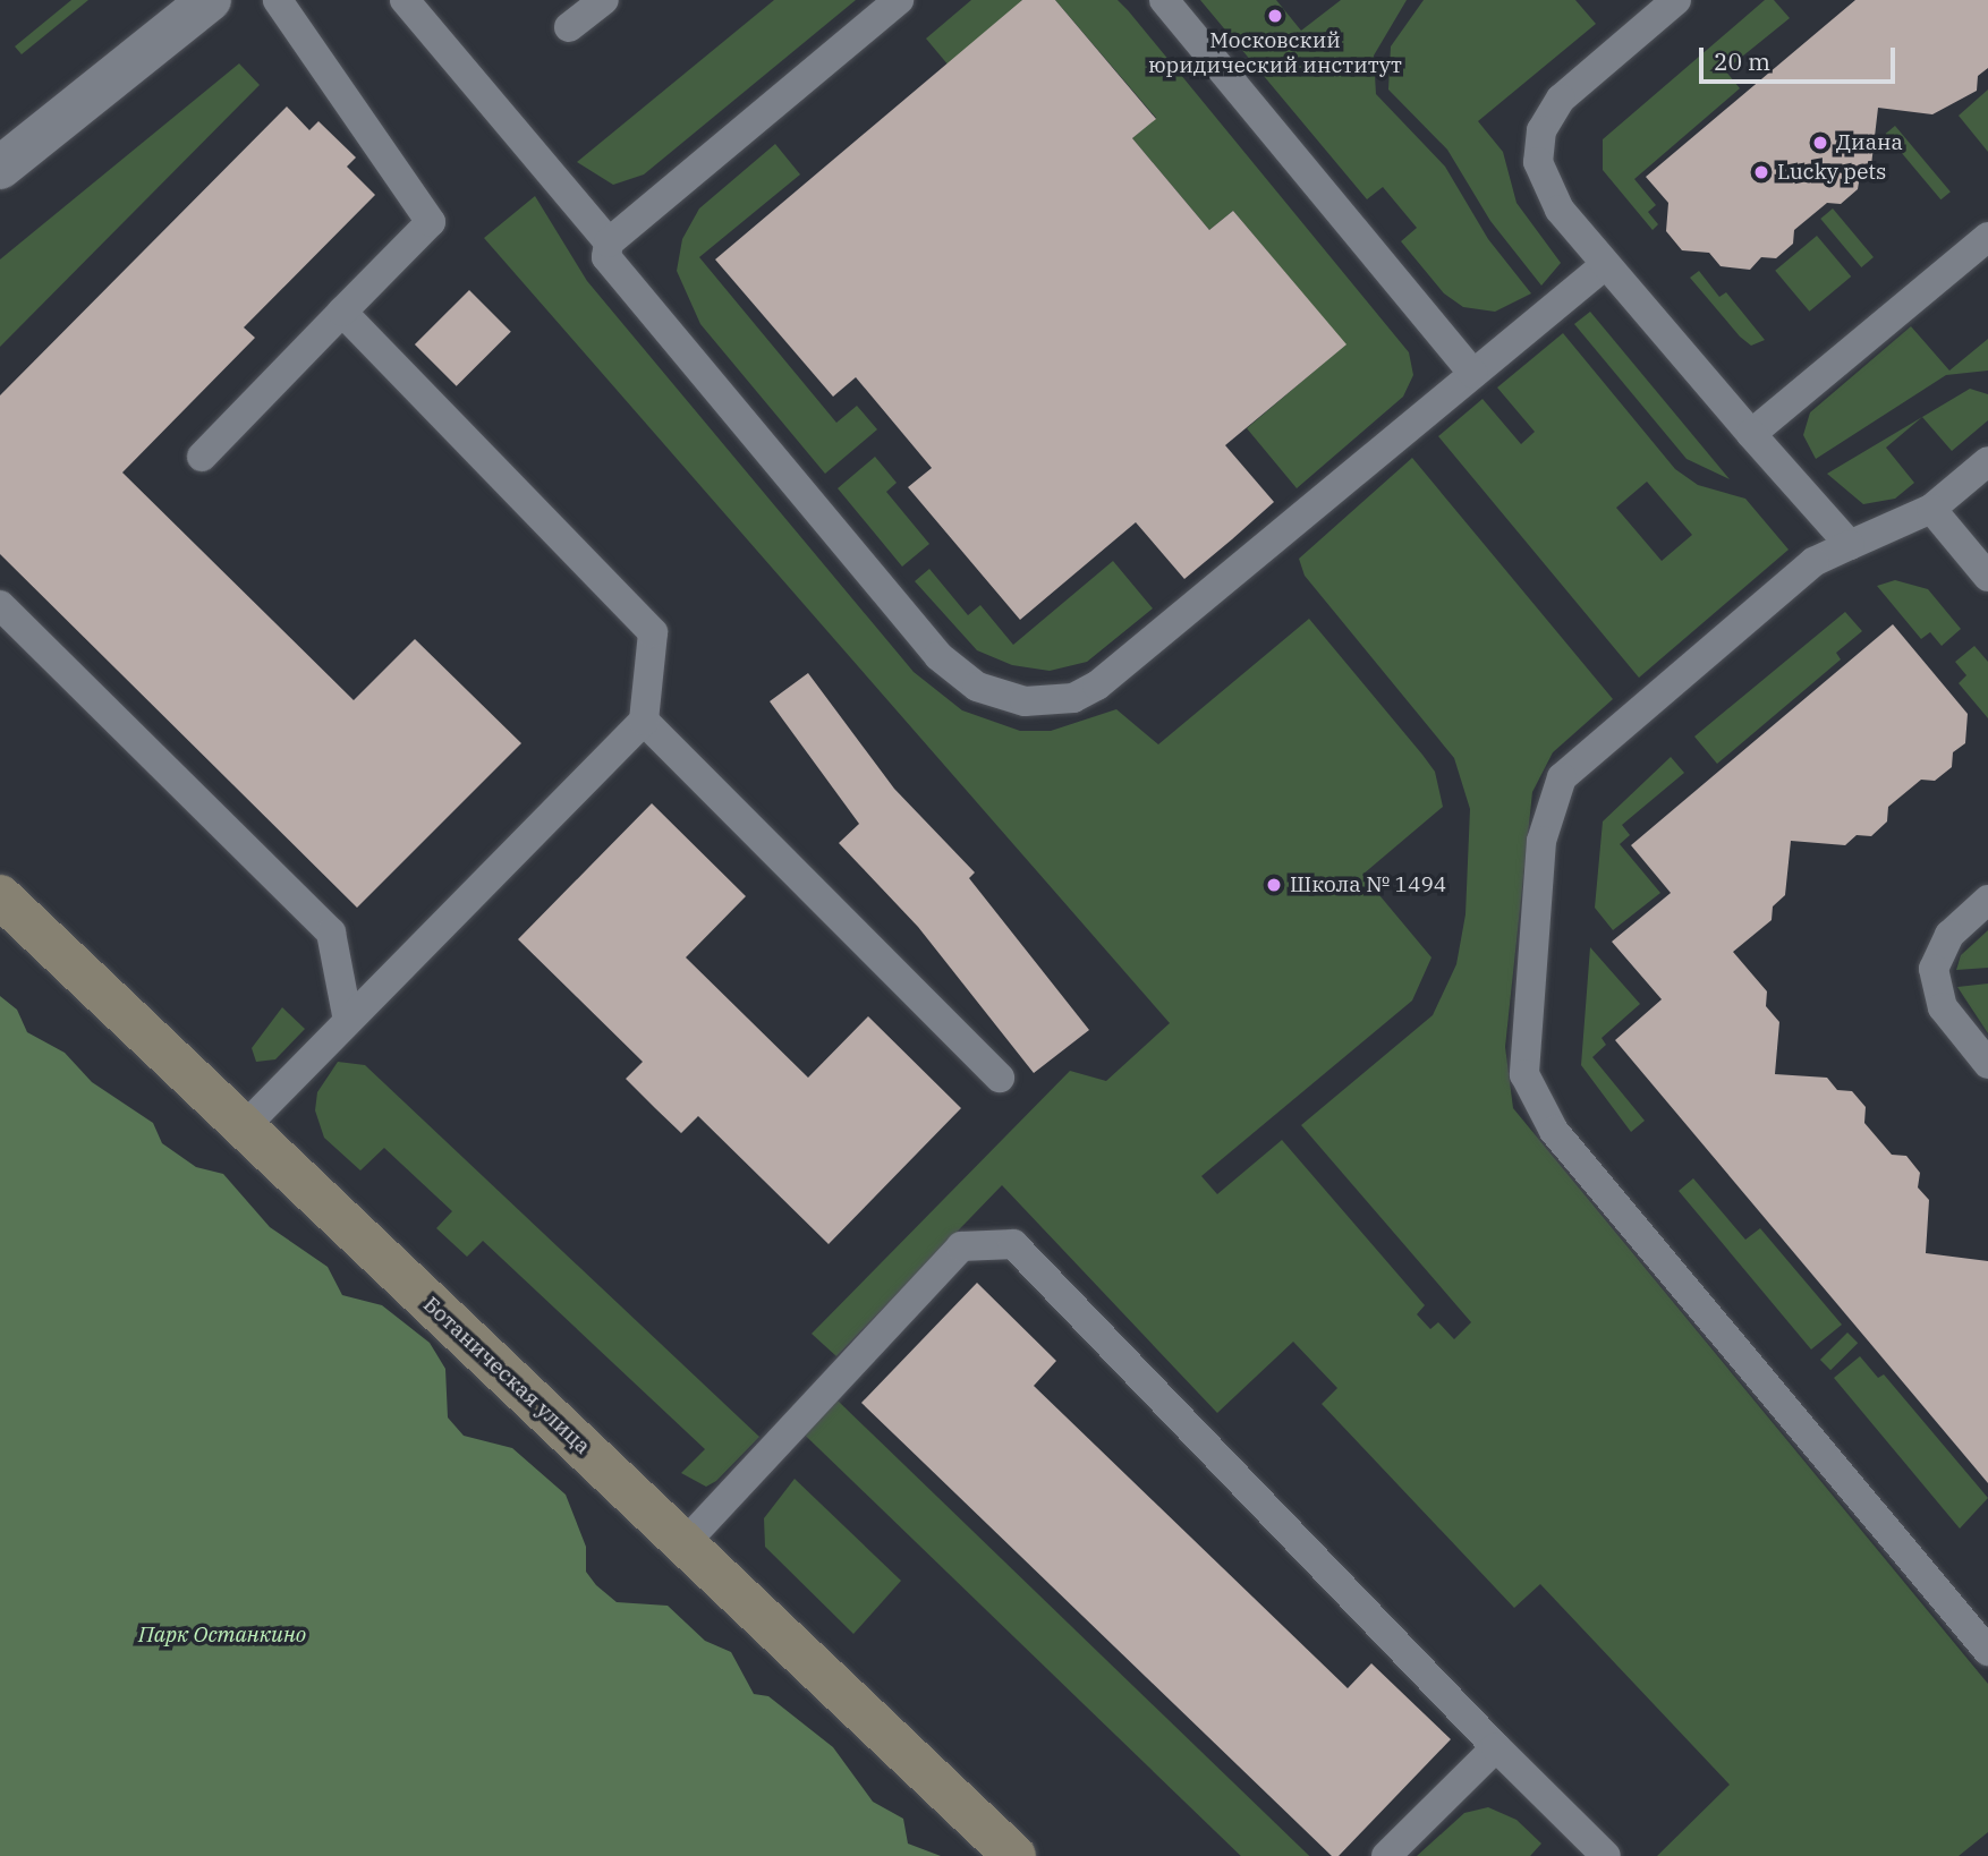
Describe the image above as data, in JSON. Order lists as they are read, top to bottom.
{
  "streets": {
    "main road": ["Ботаническая улица"]
  },
  "parks": ["Парк Останкино"],
  "places": [
    "Московский юридический институт",
    "Диана",
    "Lucky pets",
    "Школа № 1494"
  ],
  "scale_bar": "20 m"
}
